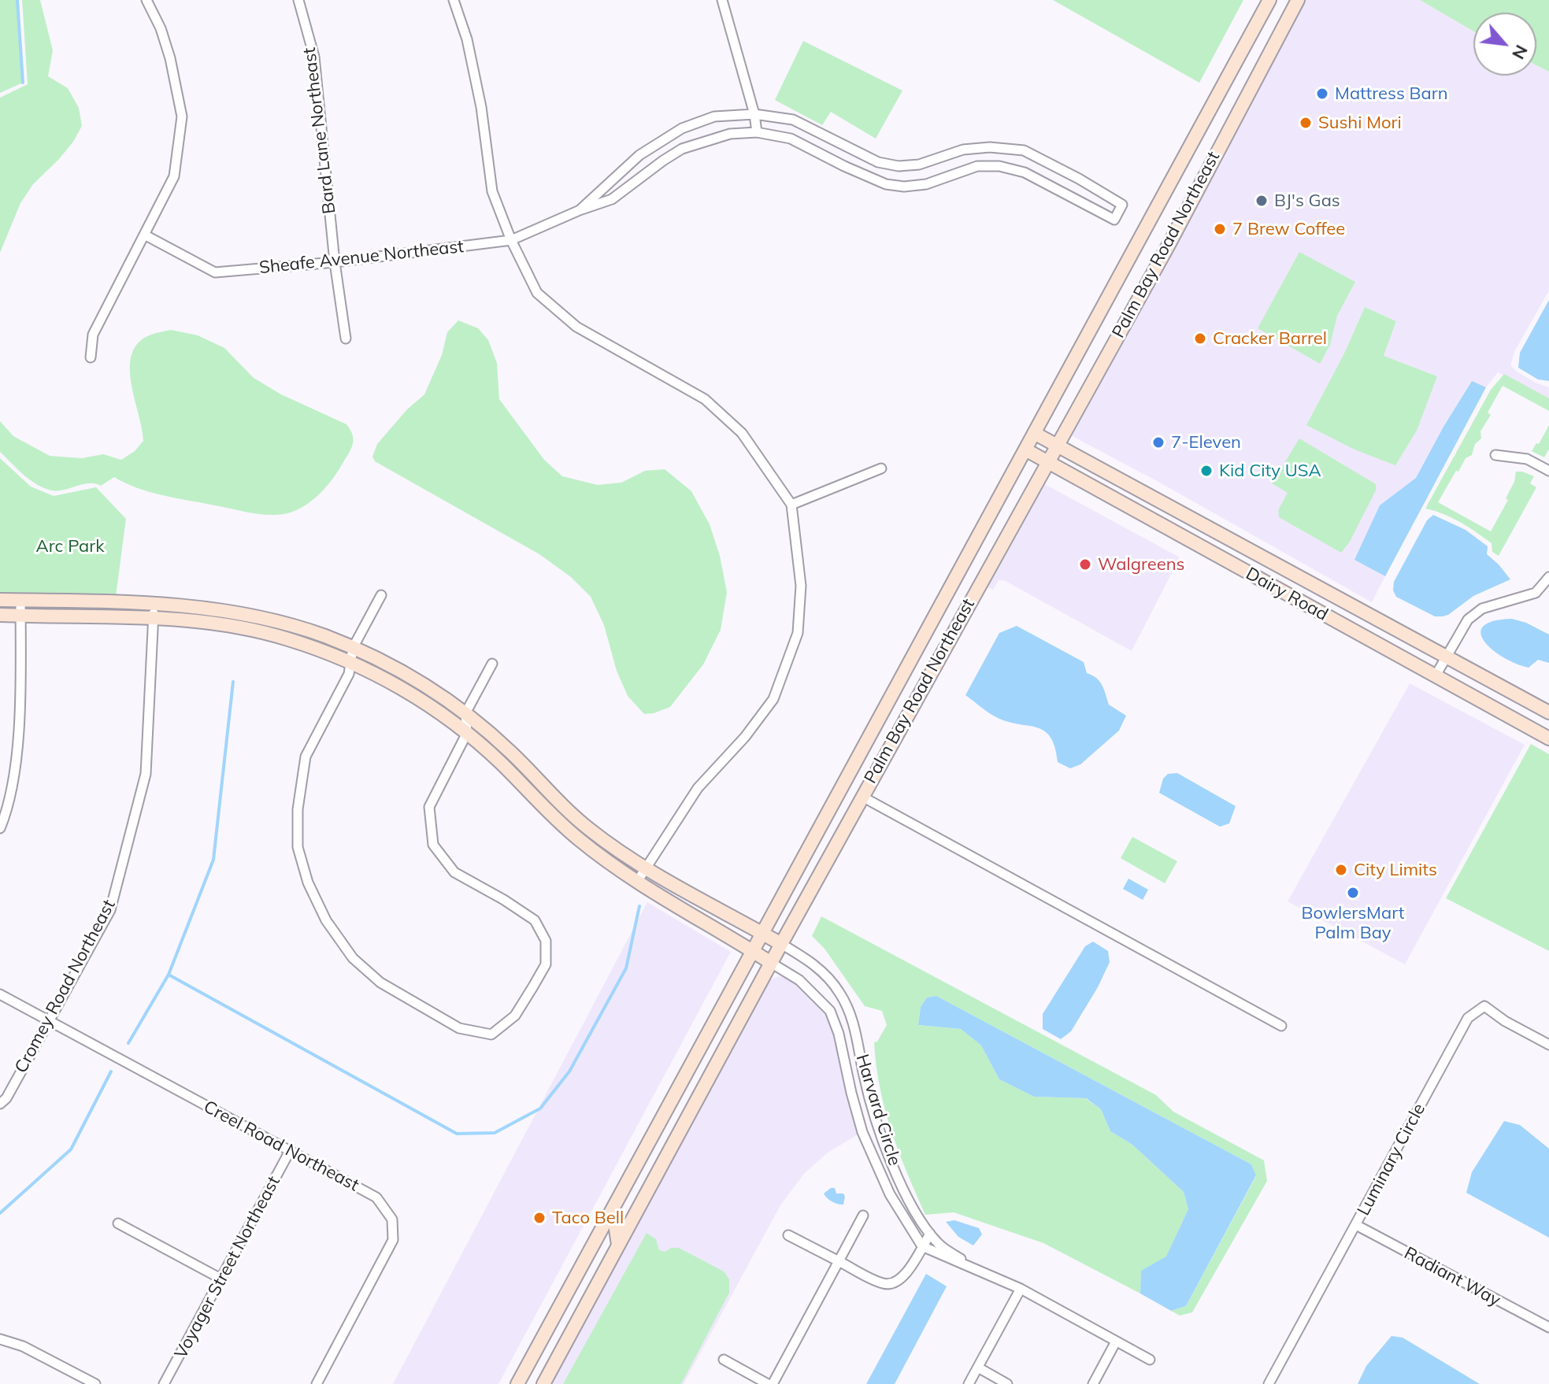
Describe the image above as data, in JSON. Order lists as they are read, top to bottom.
{
  "streets": {
    "main road": ["Palm Bay Road Northeast", "Dairy Road"],
    "street": [
      "Bard Lane Northeast",
      "Sheafe Avenue Northeast",
      "Cromey Road Northeast",
      "Harvard Circle",
      "Creel Road Northeast",
      "Luminary Circle",
      "Voyager Street Northeast",
      "Radiant Way"
    ]
  },
  "crossings": [
    ["Bard Lane Northeast", "Sheafe Avenue Northeast"],
    ["Palm Bay Road Northeast", "Dairy Road"],
    ["Palm Bay Road Northeast", "Harvard Circle"],
    ["Cromey Road Northeast", "Creel Road Northeast"],
    ["Creel Road Northeast", "Voyager Street Northeast"],
    ["Luminary Circle", "Radiant Way"]
  ],
  "parks": ["Arc Park"],
  "places": [
    "Mattress Barn",
    "Sushi Mori",
    "BJ's Gas",
    "7 Brew Coffee",
    "Cracker Barrel",
    "7-Eleven",
    "Kid City USA",
    "Walgreens",
    "City Limits",
    "BowlersMart Palm Bay",
    "Taco Bell"
  ],
  "north": "bottom right"
}
